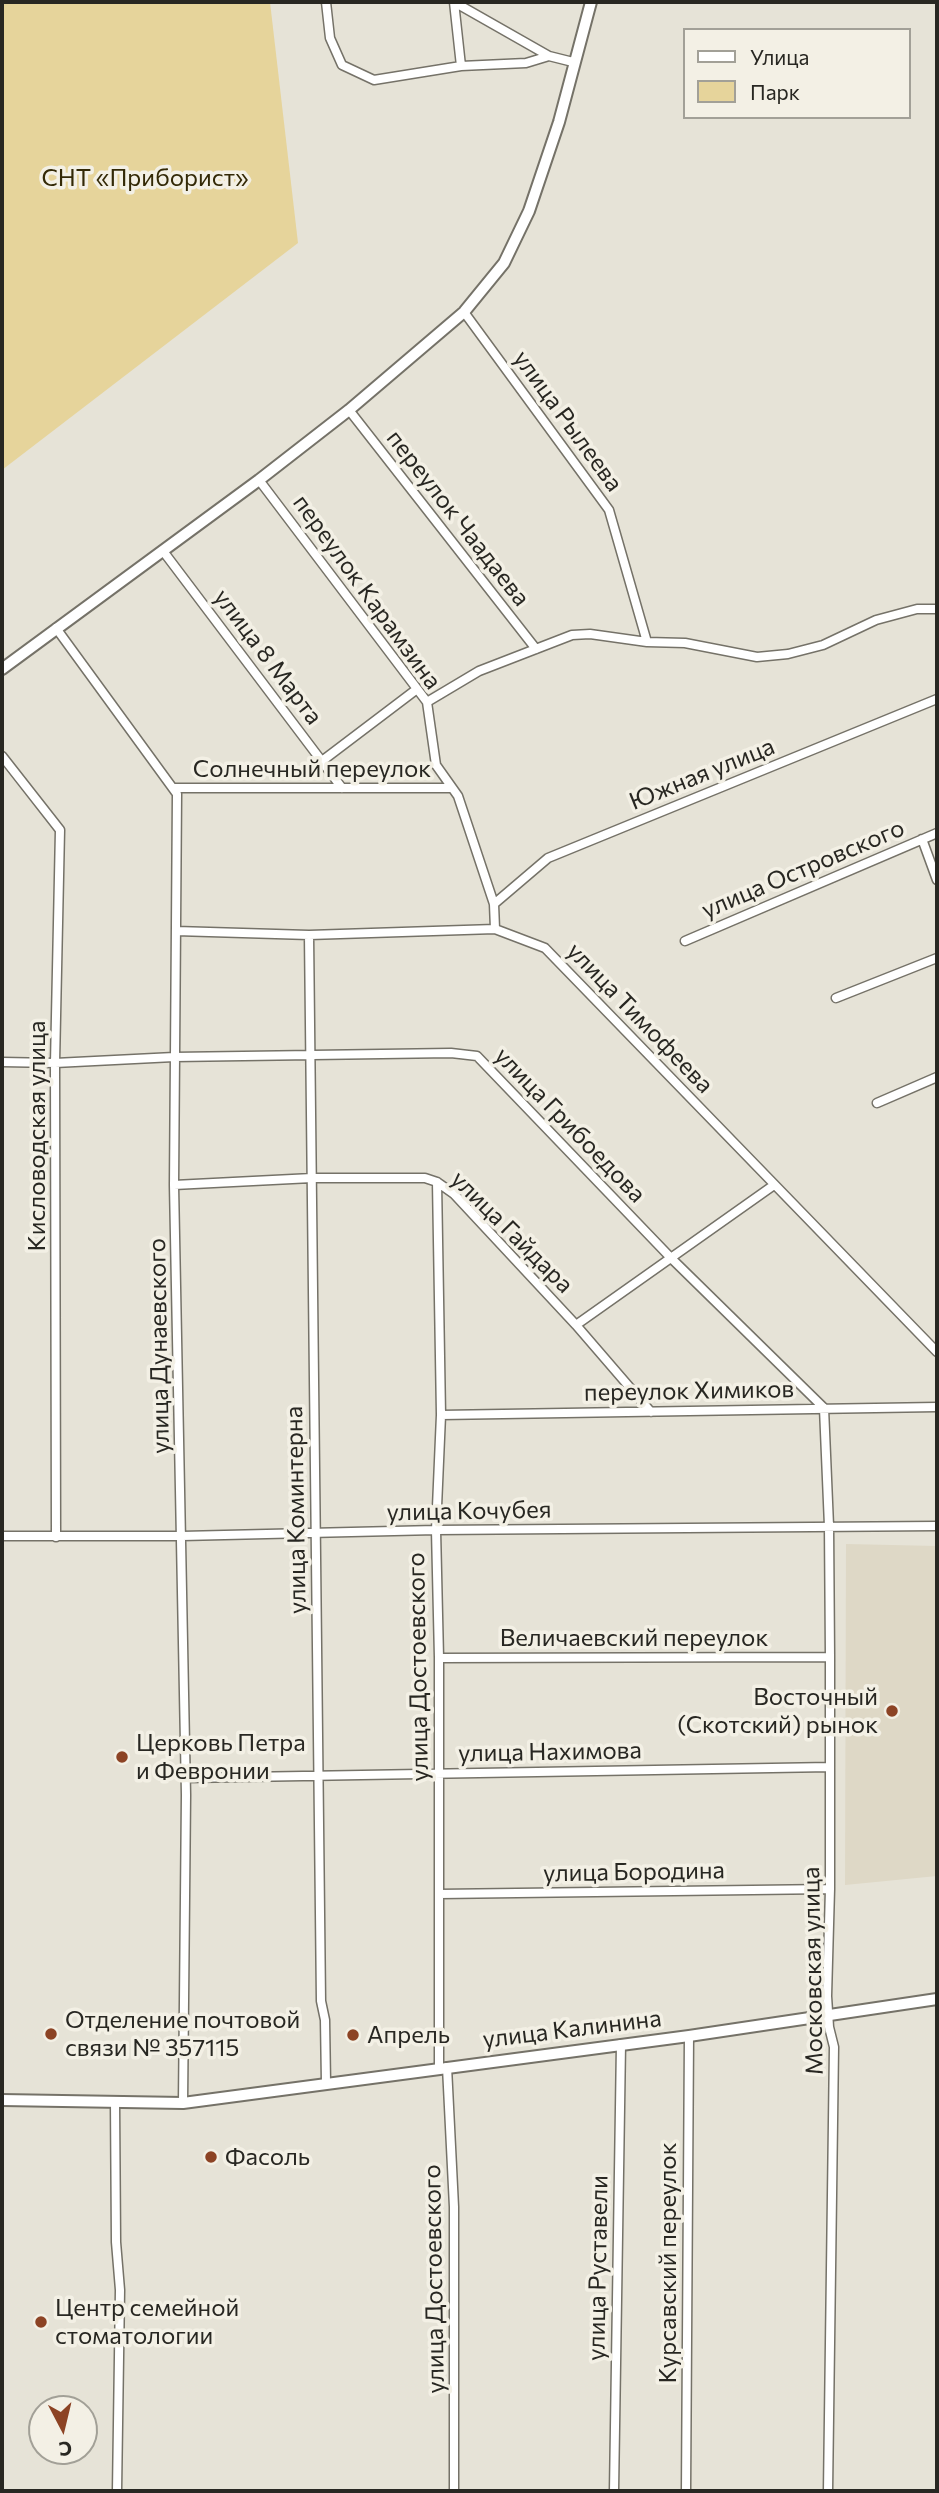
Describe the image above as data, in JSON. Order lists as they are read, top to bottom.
{
  "streets": {
    "main road": ["улица Калинина"],
    "street": [
      "улица Рылеева",
      "переулок Чаадаева",
      "переулок Карамзина",
      "улица 8 Марта",
      "Солнечный переулок",
      "Южная улица",
      "улица Островского",
      "улица Тимофеева",
      "улица Грибоедова",
      "Кисловодская улица",
      "улица Гайдара",
      "улица Дунаевского",
      "переулок Химиков",
      "улица Коминтерна",
      "улица Кочубея",
      "Величаевский переулок",
      "улица Достоевского",
      "улица Нахимова",
      "улица Бородина",
      "Московская улица",
      "Курсавский переулок",
      "улица Руставели"
    ]
  },
  "crossings": [
    ["переулок Карамзина", "Солнечный переулок"],
    ["переулок Карамзина", "Южная улица"],
    ["переулок Карамзина", "улица Тимофеева"],
    ["улица 8 Марта", "Солнечный переулок"],
    ["Солнечный переулок", "улица Дунаевского"],
    ["улица Тимофеева", "улица Дунаевского"],
    ["улица Тимофеева", "улица Коминтерна"],
    ["улица Грибоедова", "Кисловодская улица"],
    ["улица Грибоедова", "улица Дунаевского"],
    ["улица Грибоедова", "переулок Химиков"],
    ["улица Грибоедова", "улица Коминтерна"],
    ["улица Грибоедова", "Московская улица"],
    ["Кисловодская улица", "улица Кочубея"],
    ["улица Гайдара", "улица Дунаевского"],
    ["улица Гайдара", "переулок Химиков"],
    ["улица Гайдара", "улица Коминтерна"],
    ["улица Гайдара", "улица Достоевского"],
    ["улица Дунаевского", "улица Кочубея"],
    ["улица Дунаевского", "улица Нахимова"],
    ["улица Дунаевского", "улица Калинина"],
    ["переулок Химиков", "улица Достоевского"],
    ["переулок Химиков", "Московская улица"],
    ["улица Коминтерна", "улица Кочубея"],
    ["улица Коминтерна", "улица Нахимова"],
    ["улица Коминтерна", "улица Калинина"],
    ["улица Кочубея", "улица Достоевского"],
    ["улица Кочубея", "Московская улица"],
    ["Величаевский переулок", "улица Достоевского"],
    ["Величаевский переулок", "Московская улица"],
    ["улица Достоевского", "улица Нахимова"],
    ["улица Достоевского", "улица Бородина"],
    ["улица Достоевского", "улица Калинина"],
    ["улица Нахимова", "Московская улица"],
    ["улица Бородина", "Московская улица"],
    ["Московская улица", "улица Калинина"],
    ["улица Калинина", "Курсавский переулок"],
    ["улица Калинина", "улица Руставели"]
  ],
  "parks": ["СНТ «Приборист»"],
  "places": [
    "Восточный (Скотский) рынок",
    "Церковь Петра и Февронии",
    "Отделение почтовой связи № 357115",
    "Апрель",
    "Фасоль",
    "Центр cемейной cтоматологии"
  ],
  "legend": ["Улица", "Парк"],
  "north": "bottom"
}
